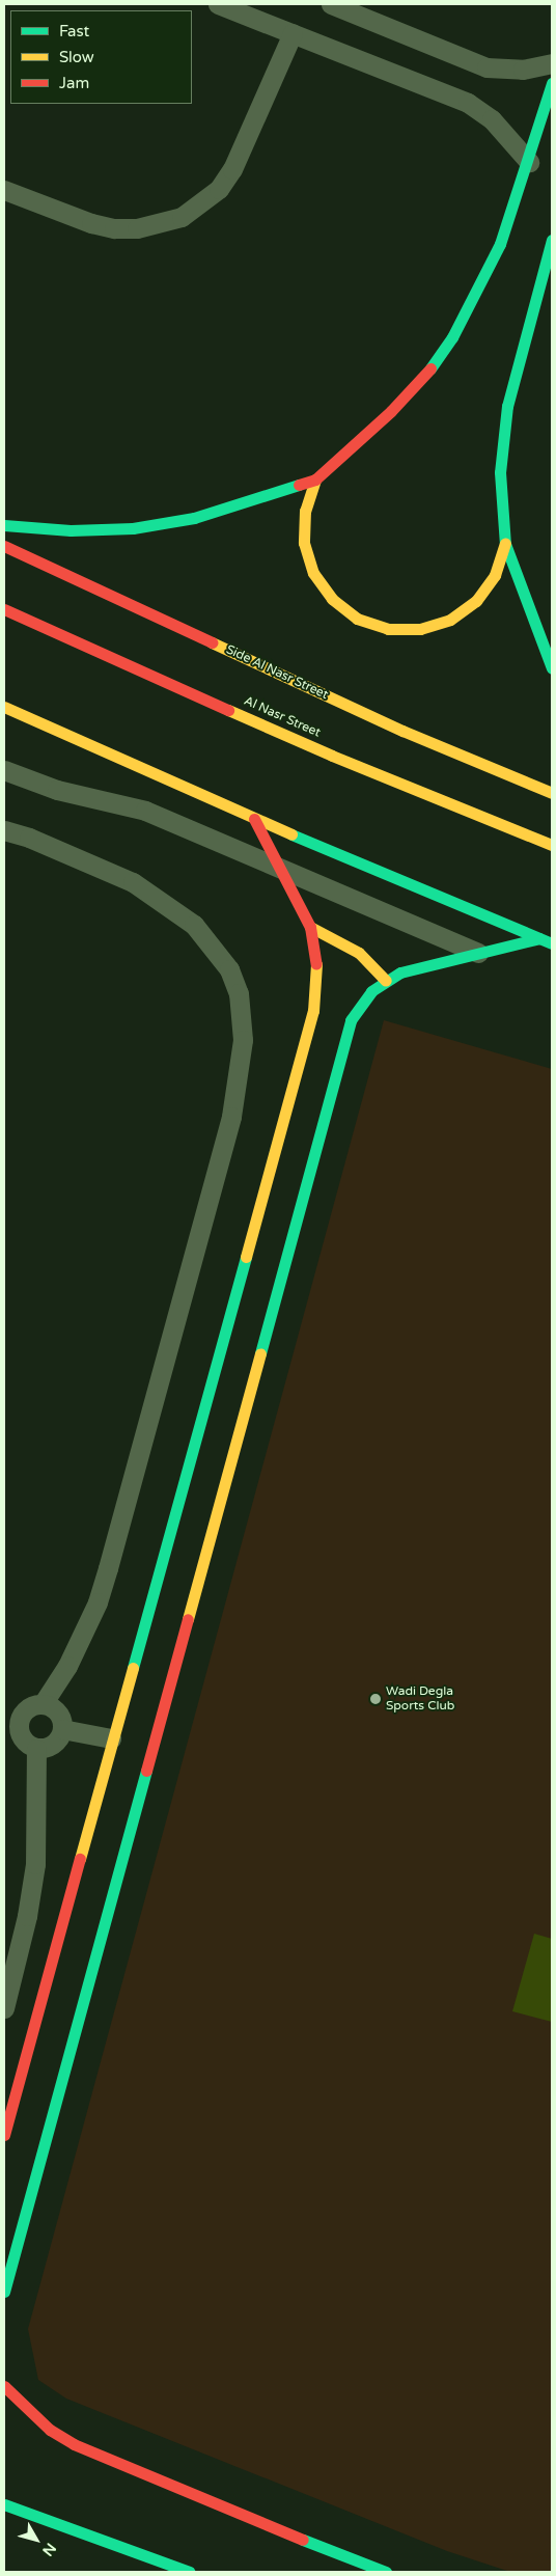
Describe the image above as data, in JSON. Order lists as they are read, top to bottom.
{
  "streets": {
    "street": ["Side Al Nasr Street", "Al Nasr Street"]
  },
  "places": ["Wadi Degla Sports Club"],
  "legend": ["Fast", "Slow", "Jam"],
  "north": "bottom right"
}
